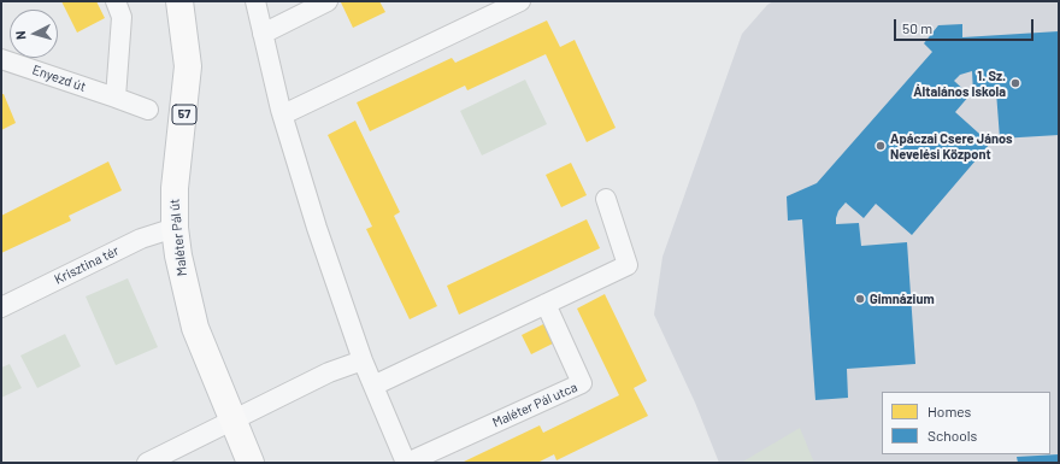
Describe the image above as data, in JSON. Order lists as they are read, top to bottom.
{
  "streets": {
    "main road": ["57", "Maléter Pál út"],
    "street": ["Enyezd út", "Krisztina tér", "Maléter Pál utca"]
  },
  "crossings": [
    ["Maléter Pál út", "Krisztina tér"]
  ],
  "places": ["1. Sz. Általános Iskola", "Apáczai Csere János Nevelési Központ", "Gimnázium"],
  "legend": ["Homes", "Schools"],
  "scale_bar": "50 m",
  "north": "left"
}
